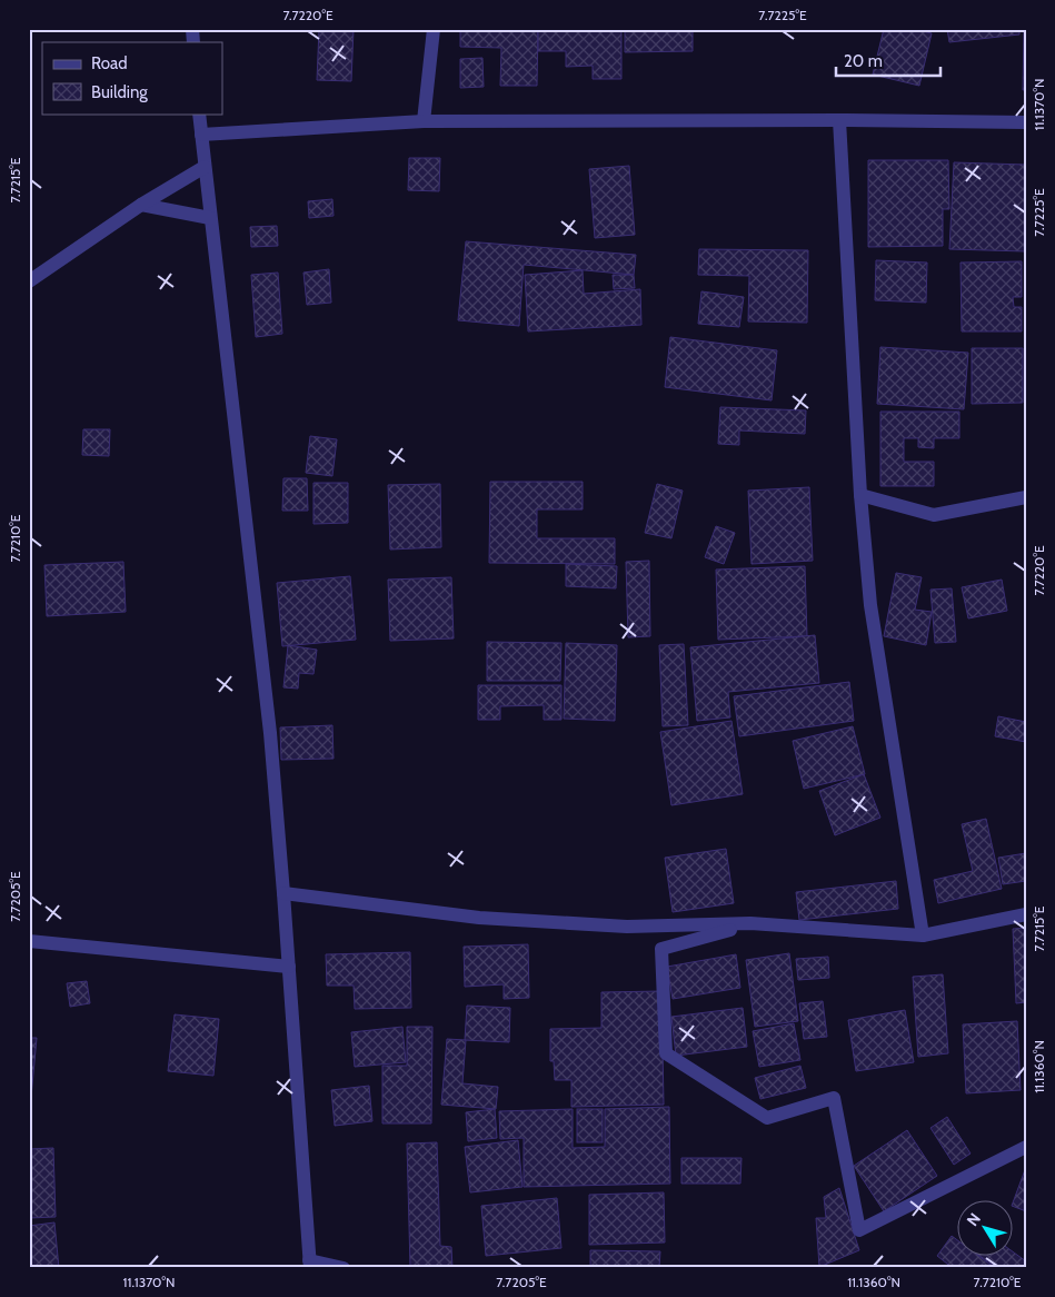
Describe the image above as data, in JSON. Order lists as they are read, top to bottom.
{
  "legend": ["Road", "Building"],
  "scale_bar": "20 m",
  "north": "top left",
  "coordinates": [
    "7.7220°E",
    "7.7225°E",
    "11.1370°N",
    "7.7215°E",
    "7.7210°E",
    "7.7205°E",
    "11.1360°N"
  ]
}
